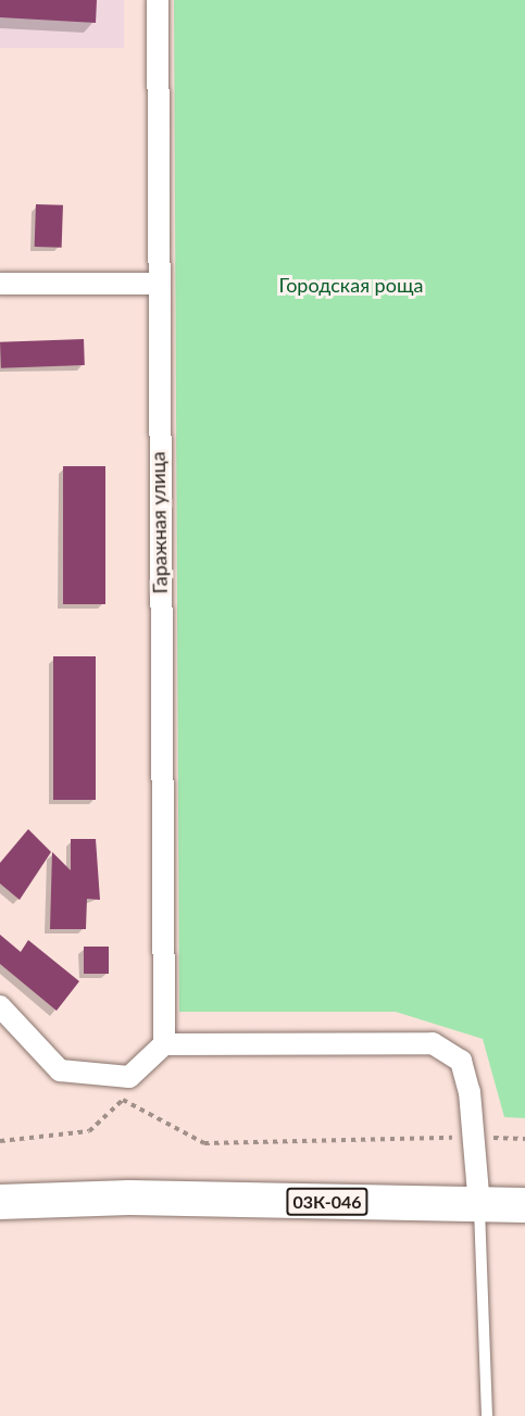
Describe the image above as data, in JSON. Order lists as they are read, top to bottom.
{
  "streets": {
    "main road": ["03К-046"],
    "street": ["Гаражная улица"]
  },
  "parks": ["Городская роща"]
}
